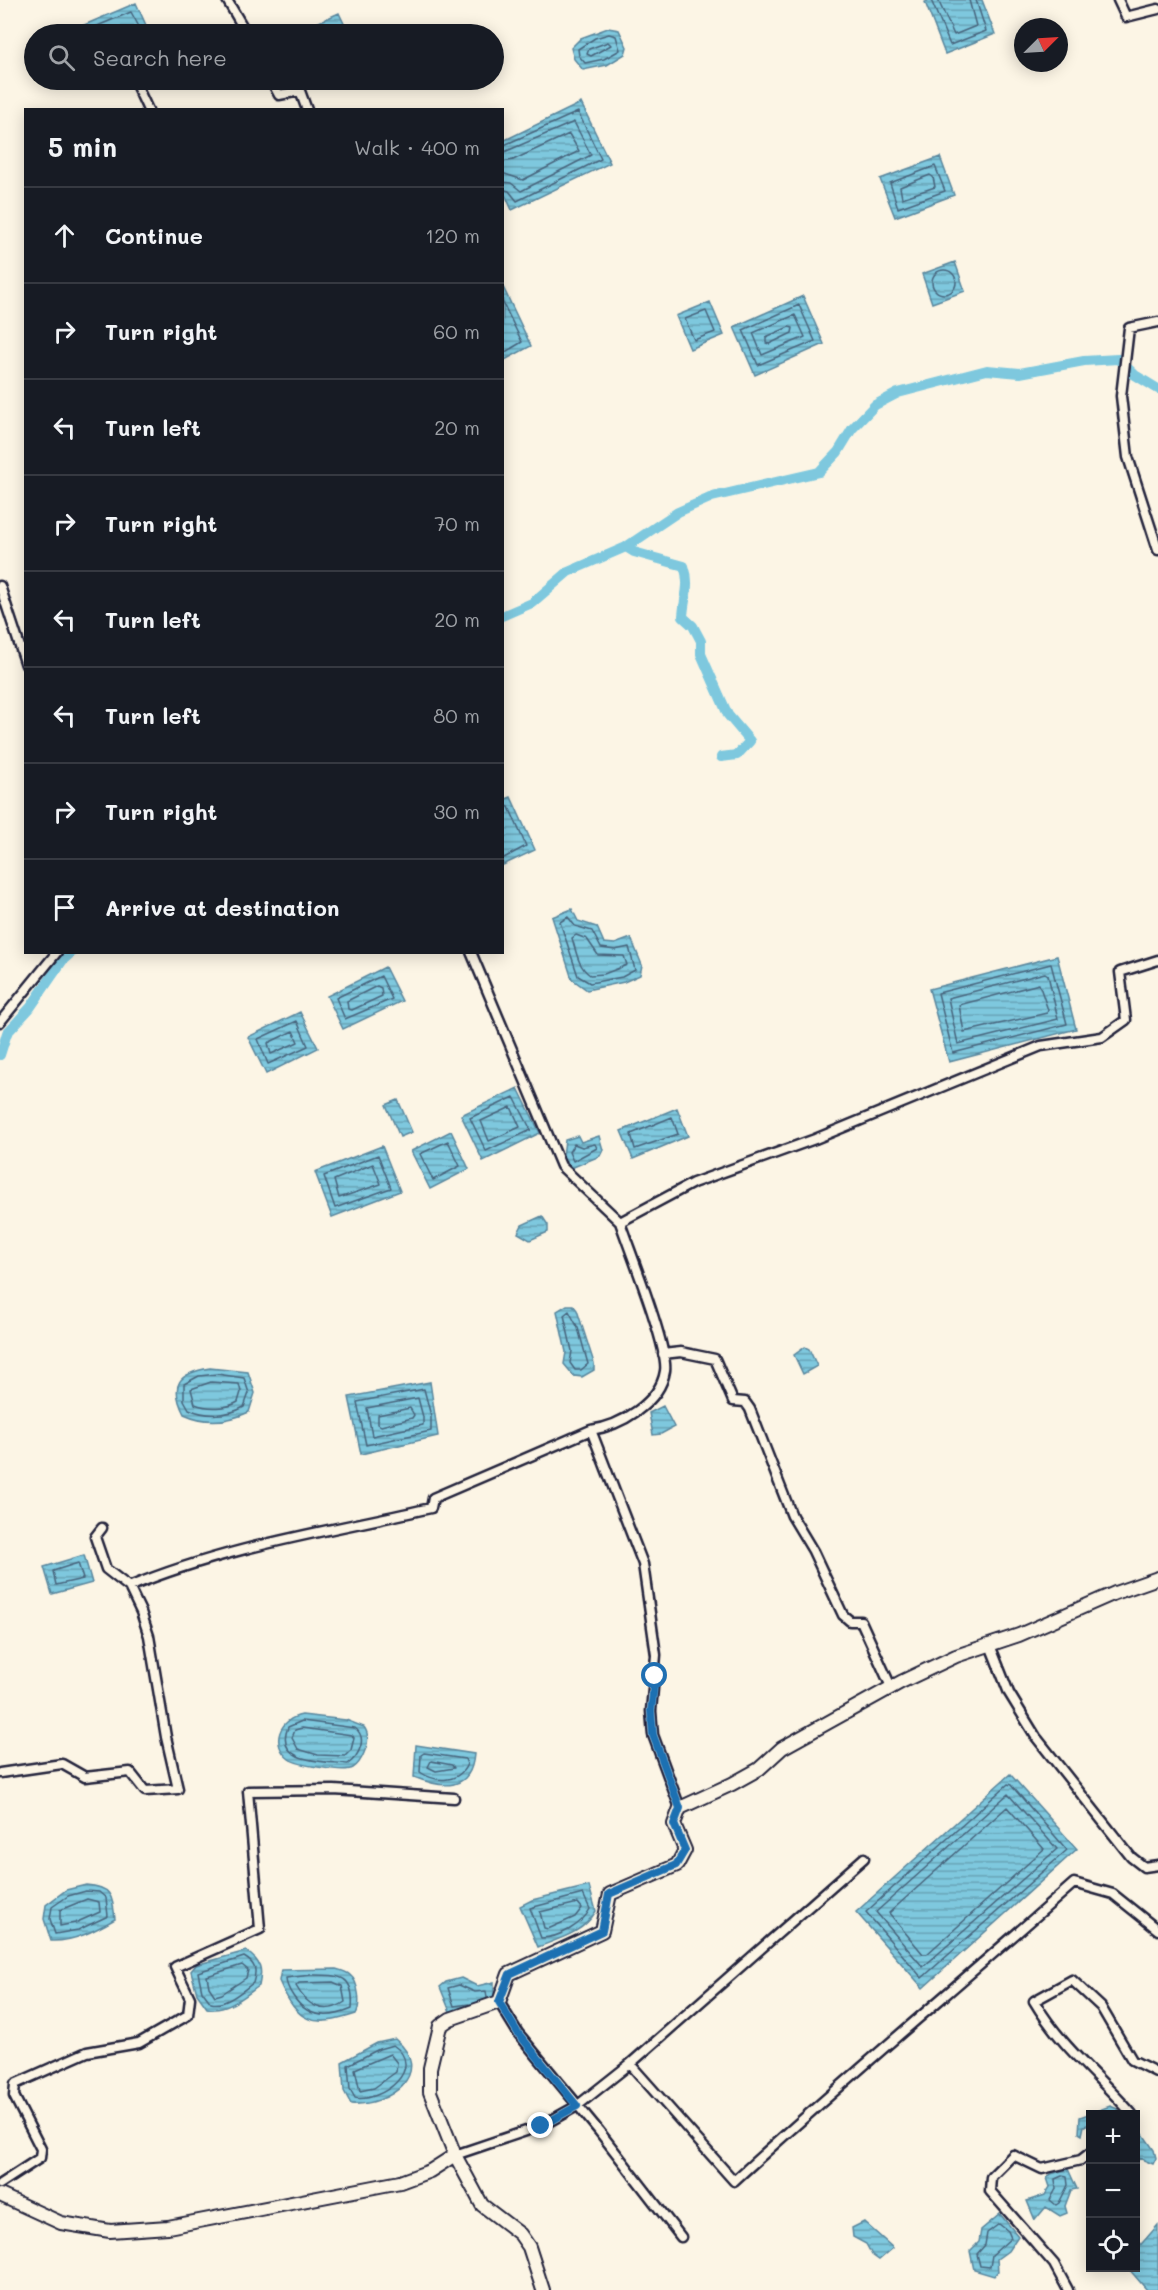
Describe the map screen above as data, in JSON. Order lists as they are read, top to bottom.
{
  "north": "top right",
  "page": {
    "search": "Search here",
    "heading": ["5 min", "Walk · 400 m"],
    "list": [
      ["Continue", "120 m"],
      ["Turn right", "60 m"],
      ["Turn left", "20 m"],
      ["Turn right", "70 m"],
      ["Turn left", "20 m"],
      ["Turn left", "80 m"],
      ["Turn right", "30 m"],
      "Arrive at destination"
    ],
    "map_buttons": ["+", "−"]
  }
}
